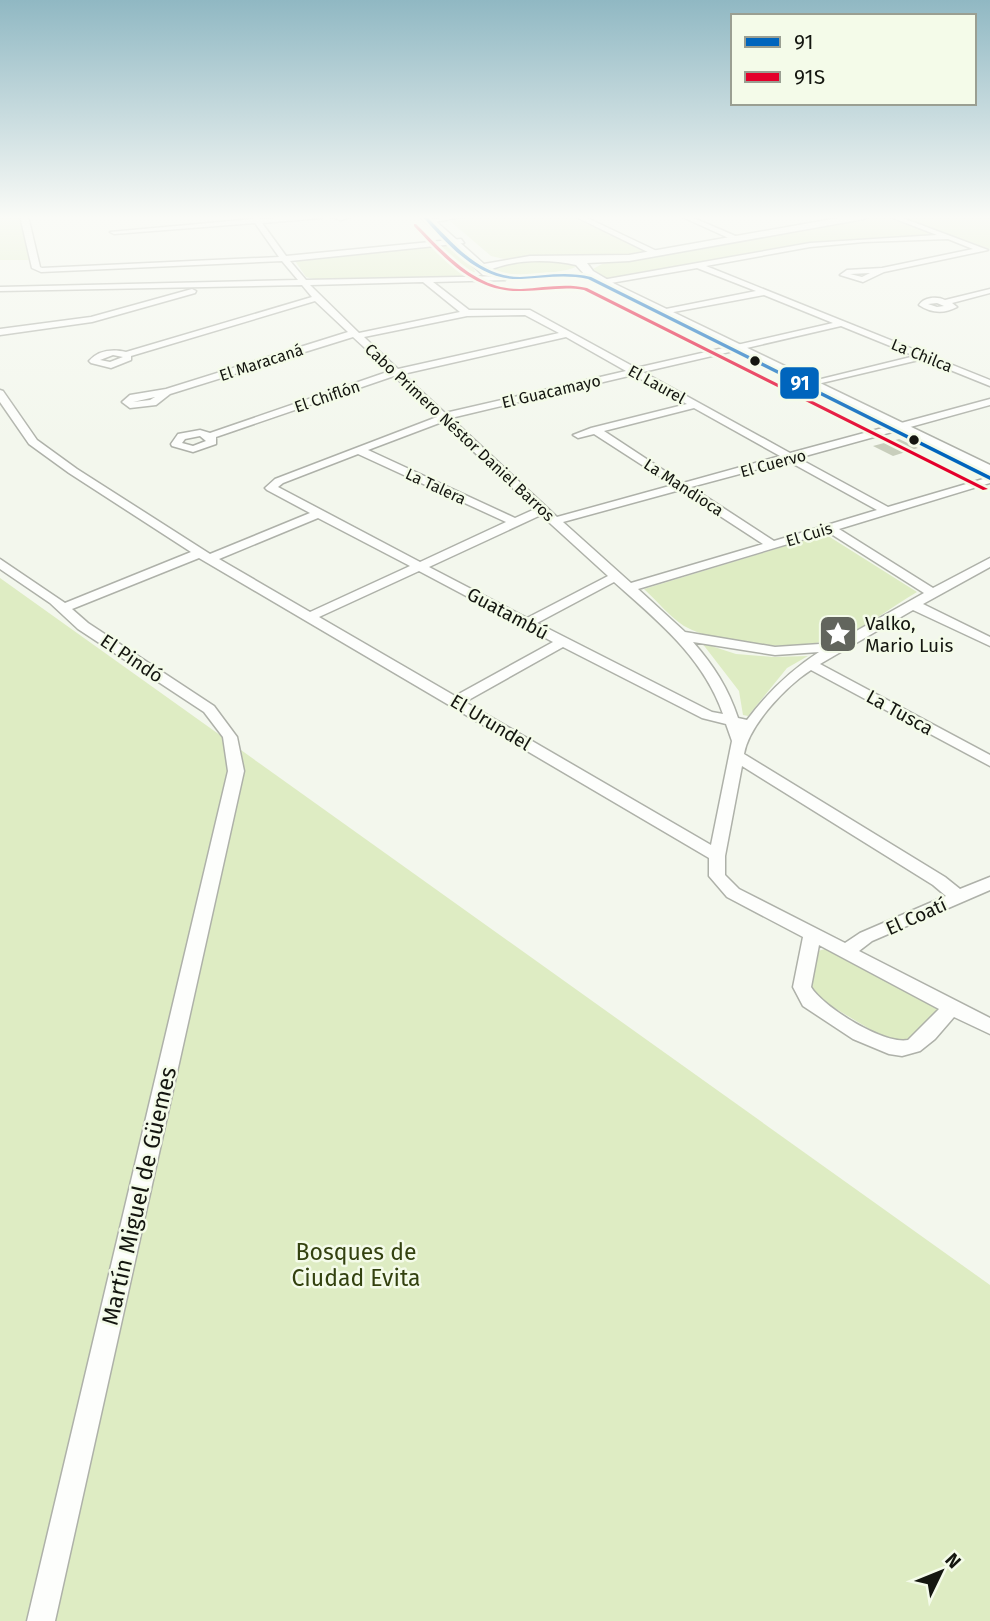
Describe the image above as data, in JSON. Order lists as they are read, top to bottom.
{
  "streets": {
    "street": [
      "La Chilca",
      "El Maracaná",
      "El Laurel",
      "El Guacamayo",
      "El Chiflón",
      "Cabo Primero Néstor Daniel Barros",
      "El Cuervo",
      "La Talera",
      "La Mandioca",
      "El Cuis",
      "Guatambú",
      "El Pindó",
      "La Tusca",
      "El Urundel",
      "El Coatí",
      "Martín Miguel de Güemes"
    ]
  },
  "crossings": [
    ["La Chilca", "El Guacamayo"],
    ["El Maracaná", "El Laurel"],
    ["El Maracaná", "Cabo Primero Néstor Daniel Barros"],
    ["El Laurel", "El Guacamayo"],
    ["El Laurel", "El Chiflón"],
    ["El Laurel", "El Cuervo"],
    ["El Laurel", "El Cuis"],
    ["El Guacamayo", "Cabo Primero Néstor Daniel Barros"],
    ["El Guacamayo", "La Talera"],
    ["El Guacamayo", "Guatambú"],
    ["El Chiflón", "Cabo Primero Néstor Daniel Barros"],
    ["Cabo Primero Néstor Daniel Barros", "El Cuervo"],
    ["Cabo Primero Néstor Daniel Barros", "El Cuis"],
    ["Cabo Primero Néstor Daniel Barros", "Guatambú"],
    ["El Cuervo", "La Mandioca"],
    ["La Mandioca", "El Cuis"],
    ["El Pindó", "Martín Miguel de Güemes"]
  ],
  "parks": ["Bosques de Ciudad Evita"],
  "places": {
    "place": ["Valko, Mario Luis"]
  },
  "lines": ["transit line 91", "transit line 91S"],
  "legend": ["91", "91S"],
  "north": "top right"
}
